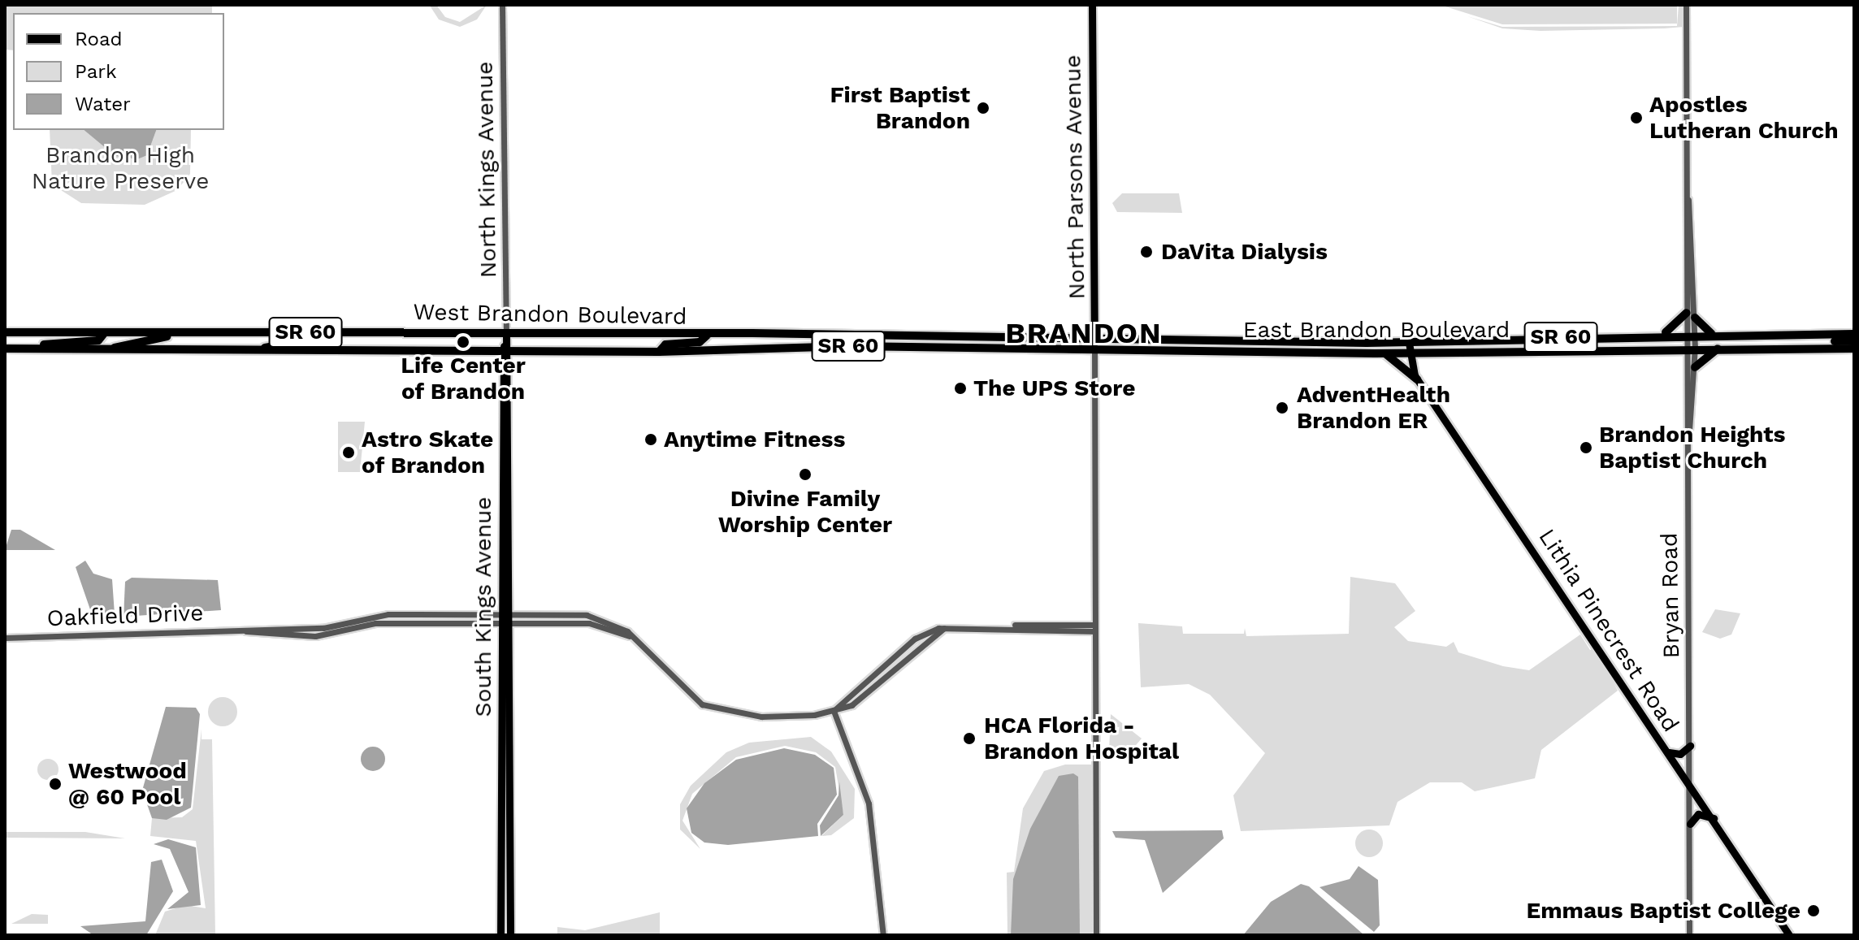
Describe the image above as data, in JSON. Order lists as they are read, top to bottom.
{
  "streets": {
    "highway": ["West Brandon Boulevard", "East Brandon Boulevard", "SR 60"],
    "main road": ["North Parsons Avenue", "South Kings Avenue", "Lithia Pinecrest Road"],
    "street": ["North Kings Avenue", "Bryan Road", "Oakfield Drive"]
  },
  "crossings": [
    ["North Kings Avenue", "West Brandon Boulevard"],
    ["North Kings Avenue", "South Kings Avenue"],
    ["North Parsons Avenue", "West Brandon Boulevard"],
    ["North Parsons Avenue", "East Brandon Boulevard"],
    ["West Brandon Boulevard", "East Brandon Boulevard"],
    ["West Brandon Boulevard", "South Kings Avenue"],
    ["East Brandon Boulevard", "Bryan Road"],
    ["East Brandon Boulevard", "Lithia Pinecrest Road"],
    ["Bryan Road", "Lithia Pinecrest Road"],
    ["South Kings Avenue", "Oakfield Drive"]
  ],
  "districts": ["BRANDON"],
  "parks": ["Brandon High Nature Preserve"],
  "places": [
    "First Baptist Brandon",
    "Apostles Lutheran Church",
    "DaVita Dialysis",
    "Life Center of Brandon",
    "The UPS Store",
    "AdventHealth Brandon ER",
    "Anytime Fitness",
    "Brandon Heights Baptist Church",
    "Astro Skate of Brandon",
    "Divine Family Worship Center",
    "HCA Florida - Brandon Hospital",
    "Westwood @ 60 Pool",
    "Emmaus Baptist College"
  ],
  "legend": ["Road", "Park", "Water"]
}
